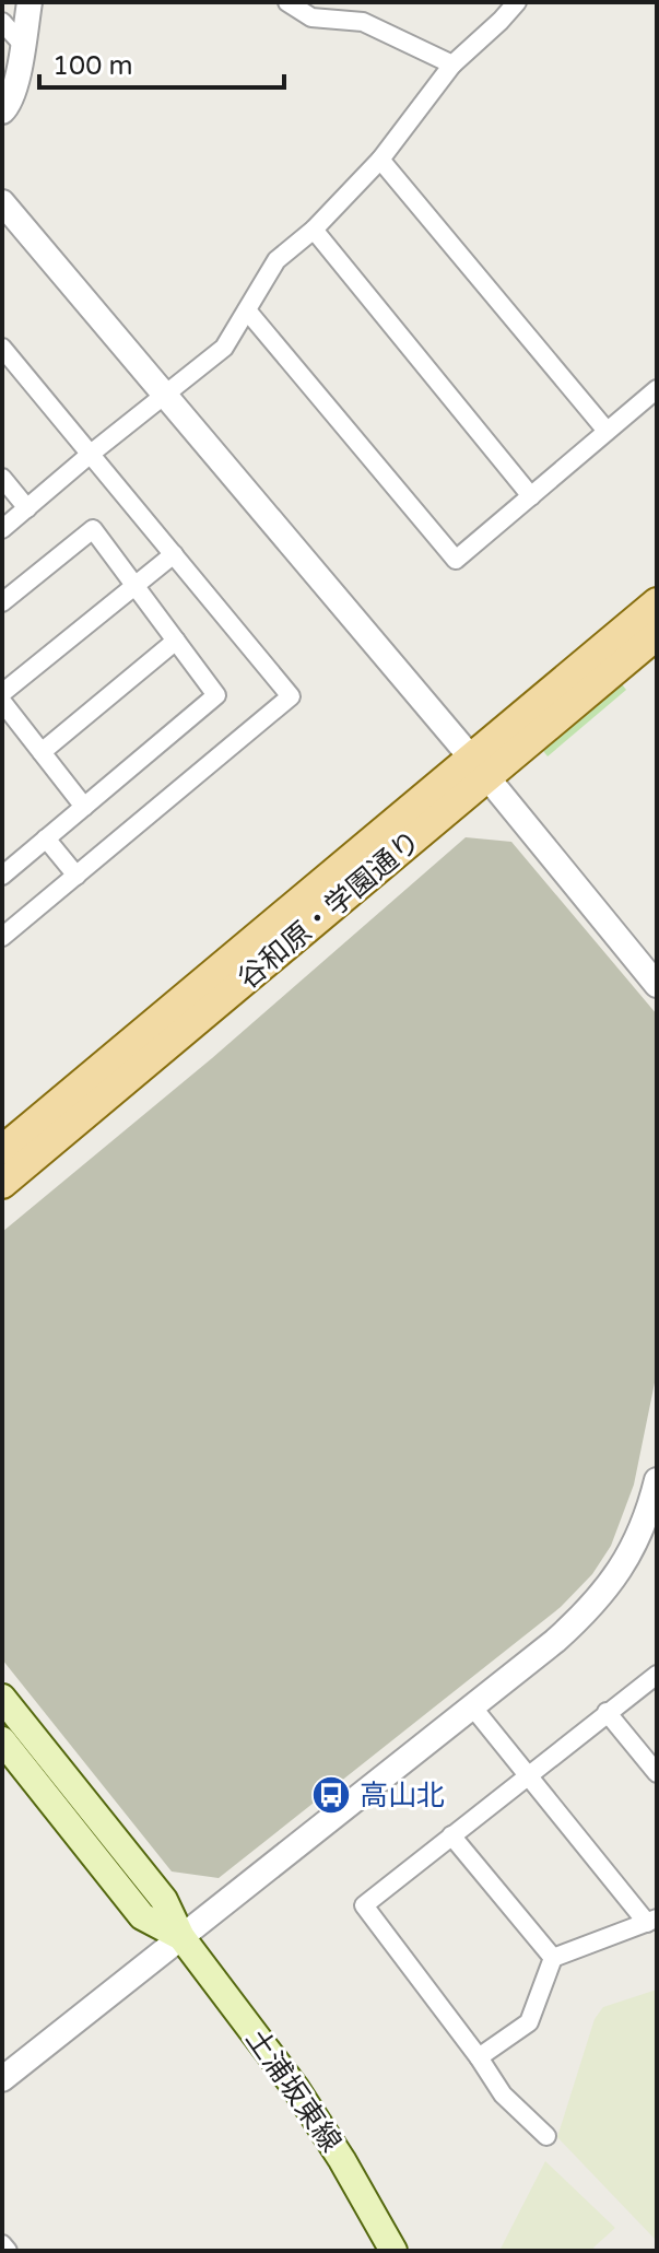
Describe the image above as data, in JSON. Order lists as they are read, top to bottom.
{
  "streets": {
    "main road": ["谷和原・学園通り", "土浦坂東線"]
  },
  "places": {
    "bus stop": ["高山北"]
  },
  "scale_bar": "100 m"
}
